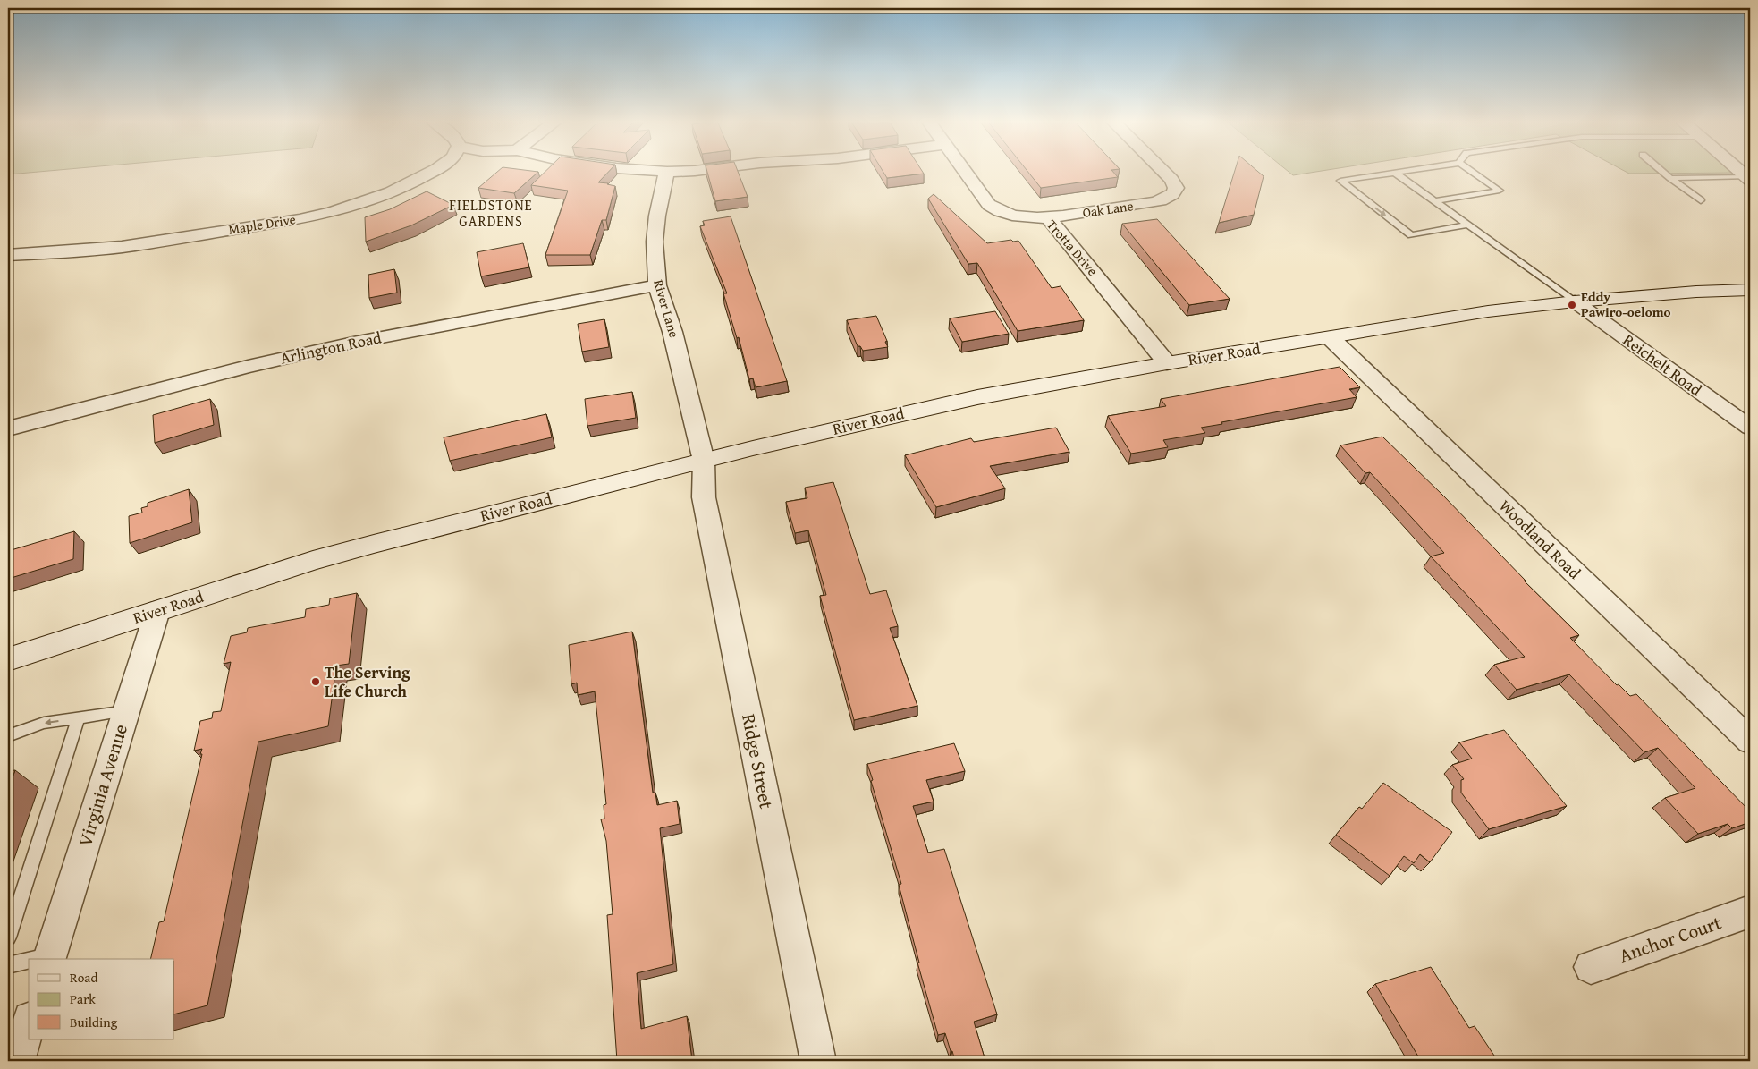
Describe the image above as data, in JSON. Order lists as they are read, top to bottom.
{
  "streets": {
    "main road": ["River Road"],
    "street": [
      "Oak Lane",
      "Maple Drive",
      "Trotta Drive",
      "River Lane",
      "Arlington Road",
      "Reichelt Road",
      "Woodland Road",
      "Ridge Street",
      "Virginia Avenue",
      "Anchor Court"
    ]
  },
  "crossings": [
    ["Oak Lane", "Trotta Drive"],
    ["Trotta Drive", "River Road"],
    ["River Lane", "Arlington Road"],
    ["River Lane", "River Road"],
    ["River Lane", "Ridge Street"],
    ["River Road", "Reichelt Road"],
    ["River Road", "Woodland Road"],
    ["River Road", "Ridge Street"],
    ["River Road", "Virginia Avenue"]
  ],
  "districts": ["FIELDSTONE GARDENS"],
  "places": ["Eddy Pawiro-oelomo", "The Serving Life Church"],
  "legend": ["Road", "Park", "Building"]
}
